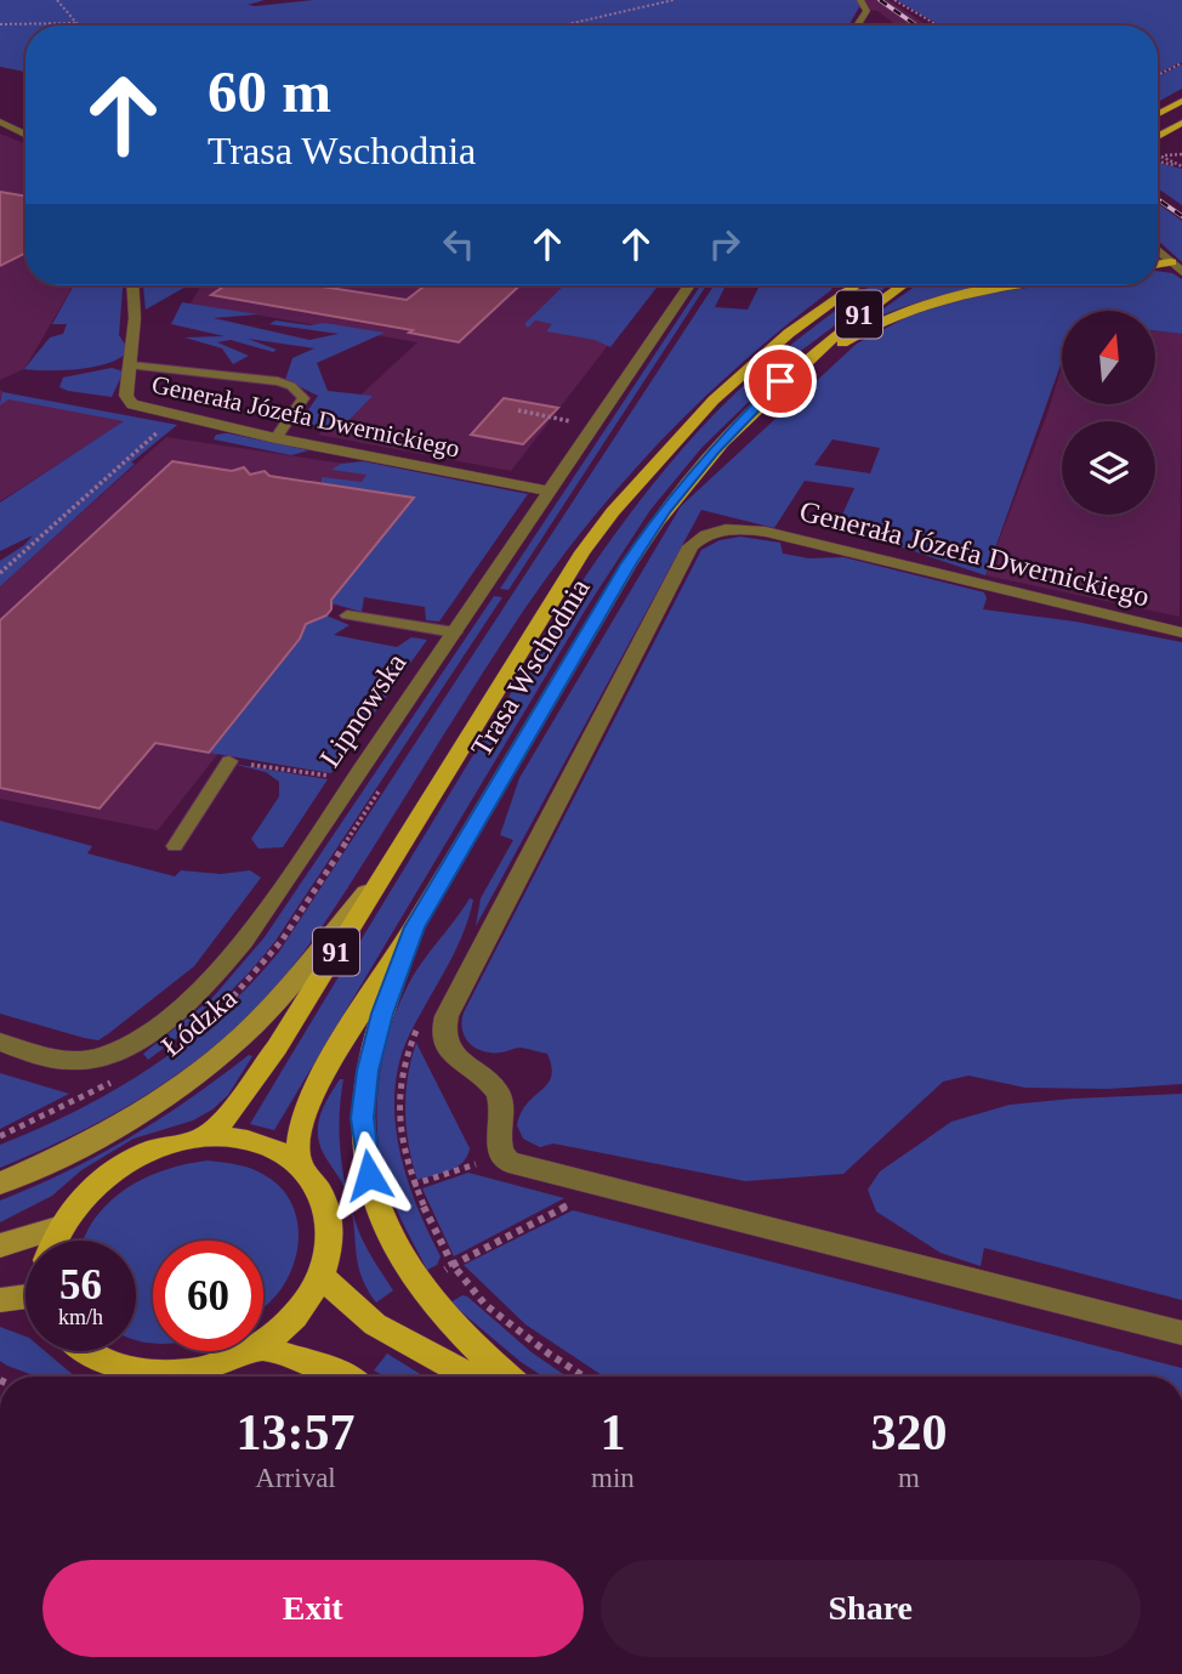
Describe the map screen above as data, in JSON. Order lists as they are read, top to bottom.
{
  "streets": {
    "main road": ["91", "Trasa Wschodnia", "Łódzka"],
    "street": ["Generała Józefa Dwernickiego", "Lipnowska"]
  },
  "crossings": [
    ["91", "Trasa Wschodnia"],
    ["Generała Józefa Dwernickiego", "Lipnowska"],
    ["Trasa Wschodnia", "Łódzka"]
  ],
  "north": "top",
  "page": {
    "turn": ["60 m", "Trasa Wschodnia"],
    "speed": "56 km/h",
    "limit": "60",
    "eta": [
      "13:57",
      "Arrival",
      "1",
      "min",
      "320",
      "m"
    ],
    "buttons": ["Exit", "Share"]
  }
}
